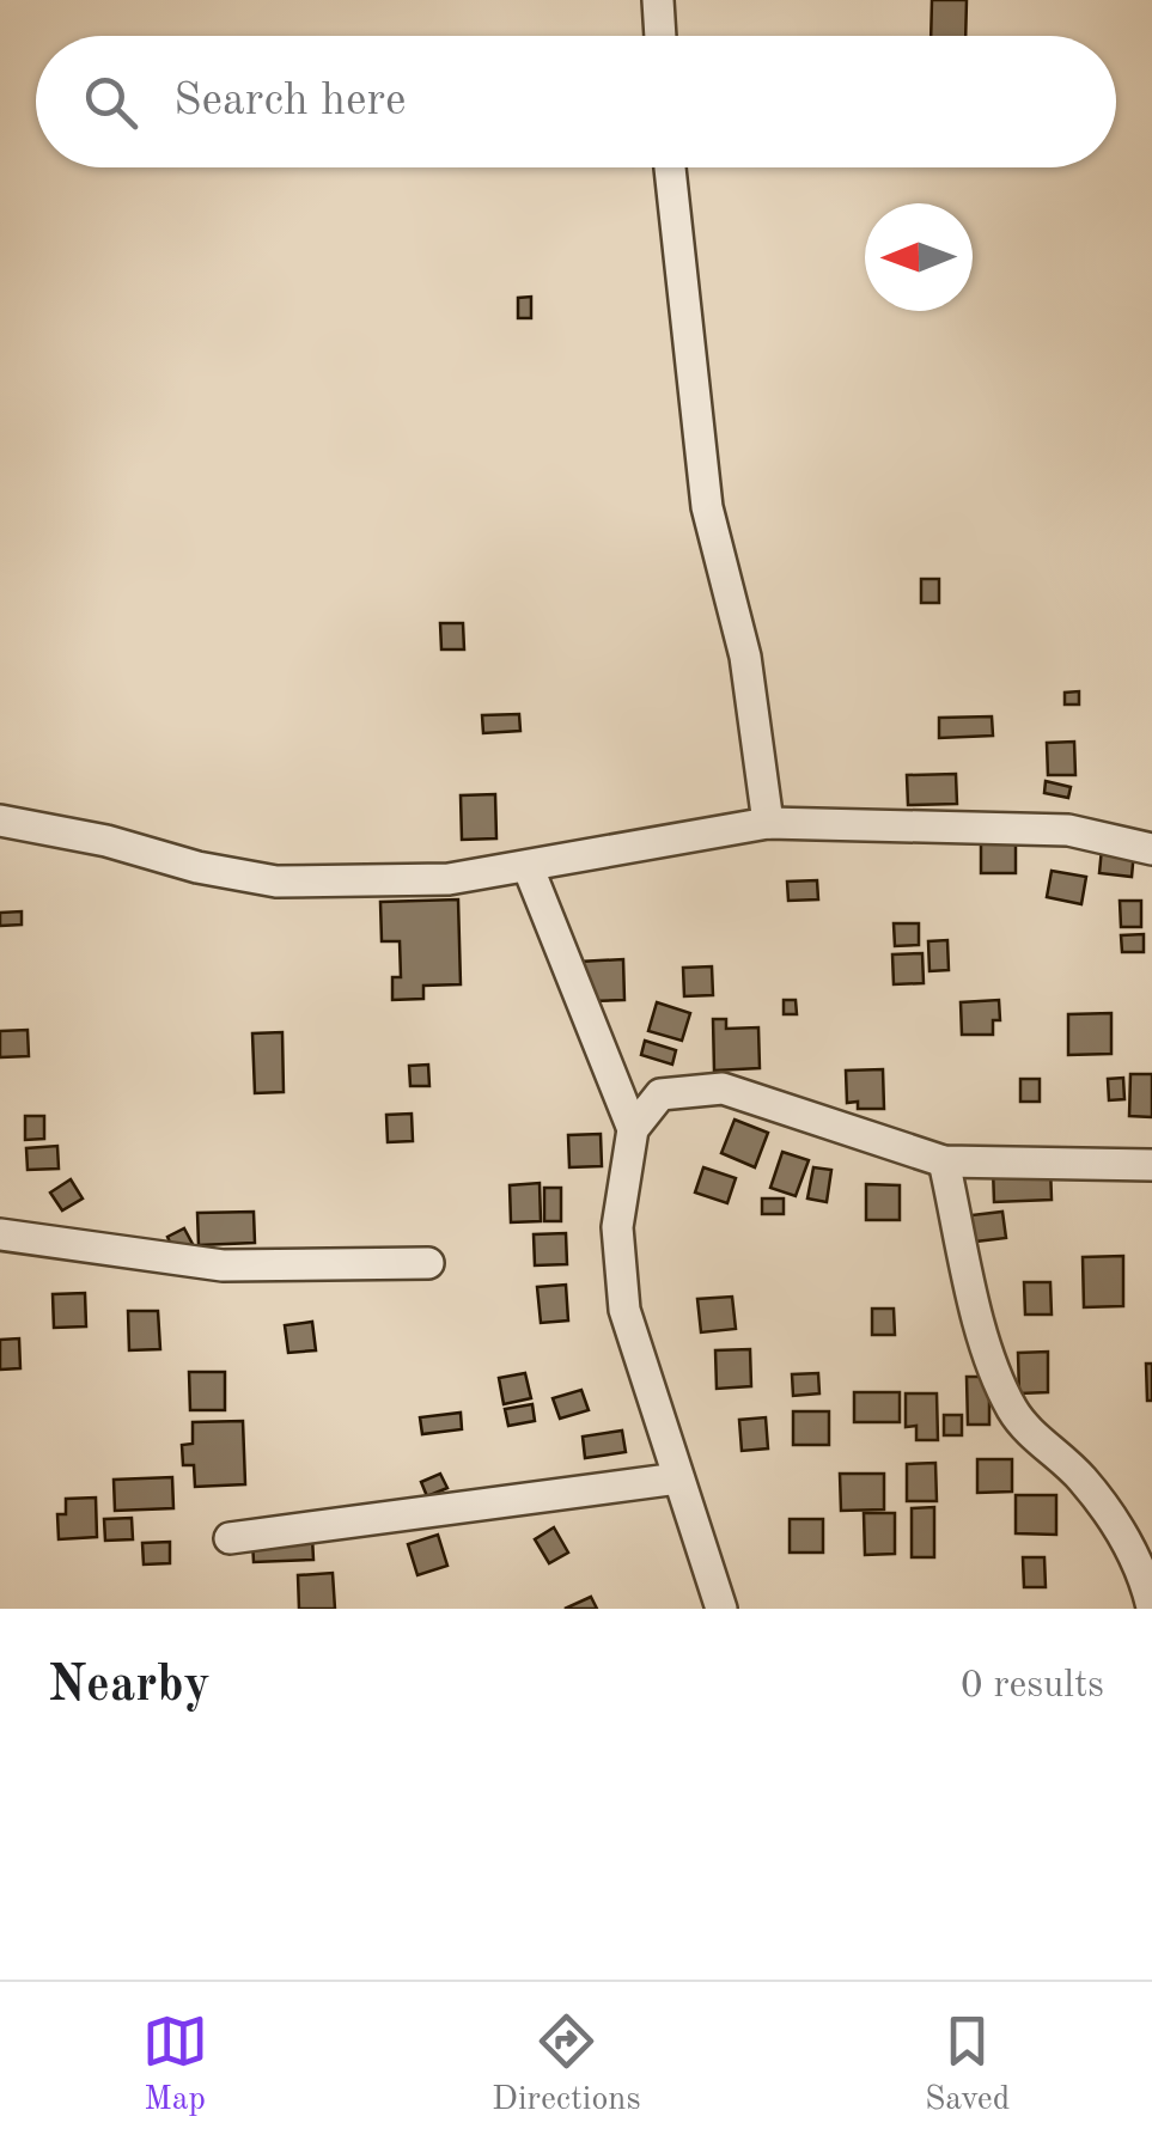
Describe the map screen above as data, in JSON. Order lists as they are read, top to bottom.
{
  "north": "left",
  "page": {
    "search": "Search here",
    "heading": ["Nearby", "0 results"],
    "nav": ["Map", "Directions", "Saved"]
  }
}
